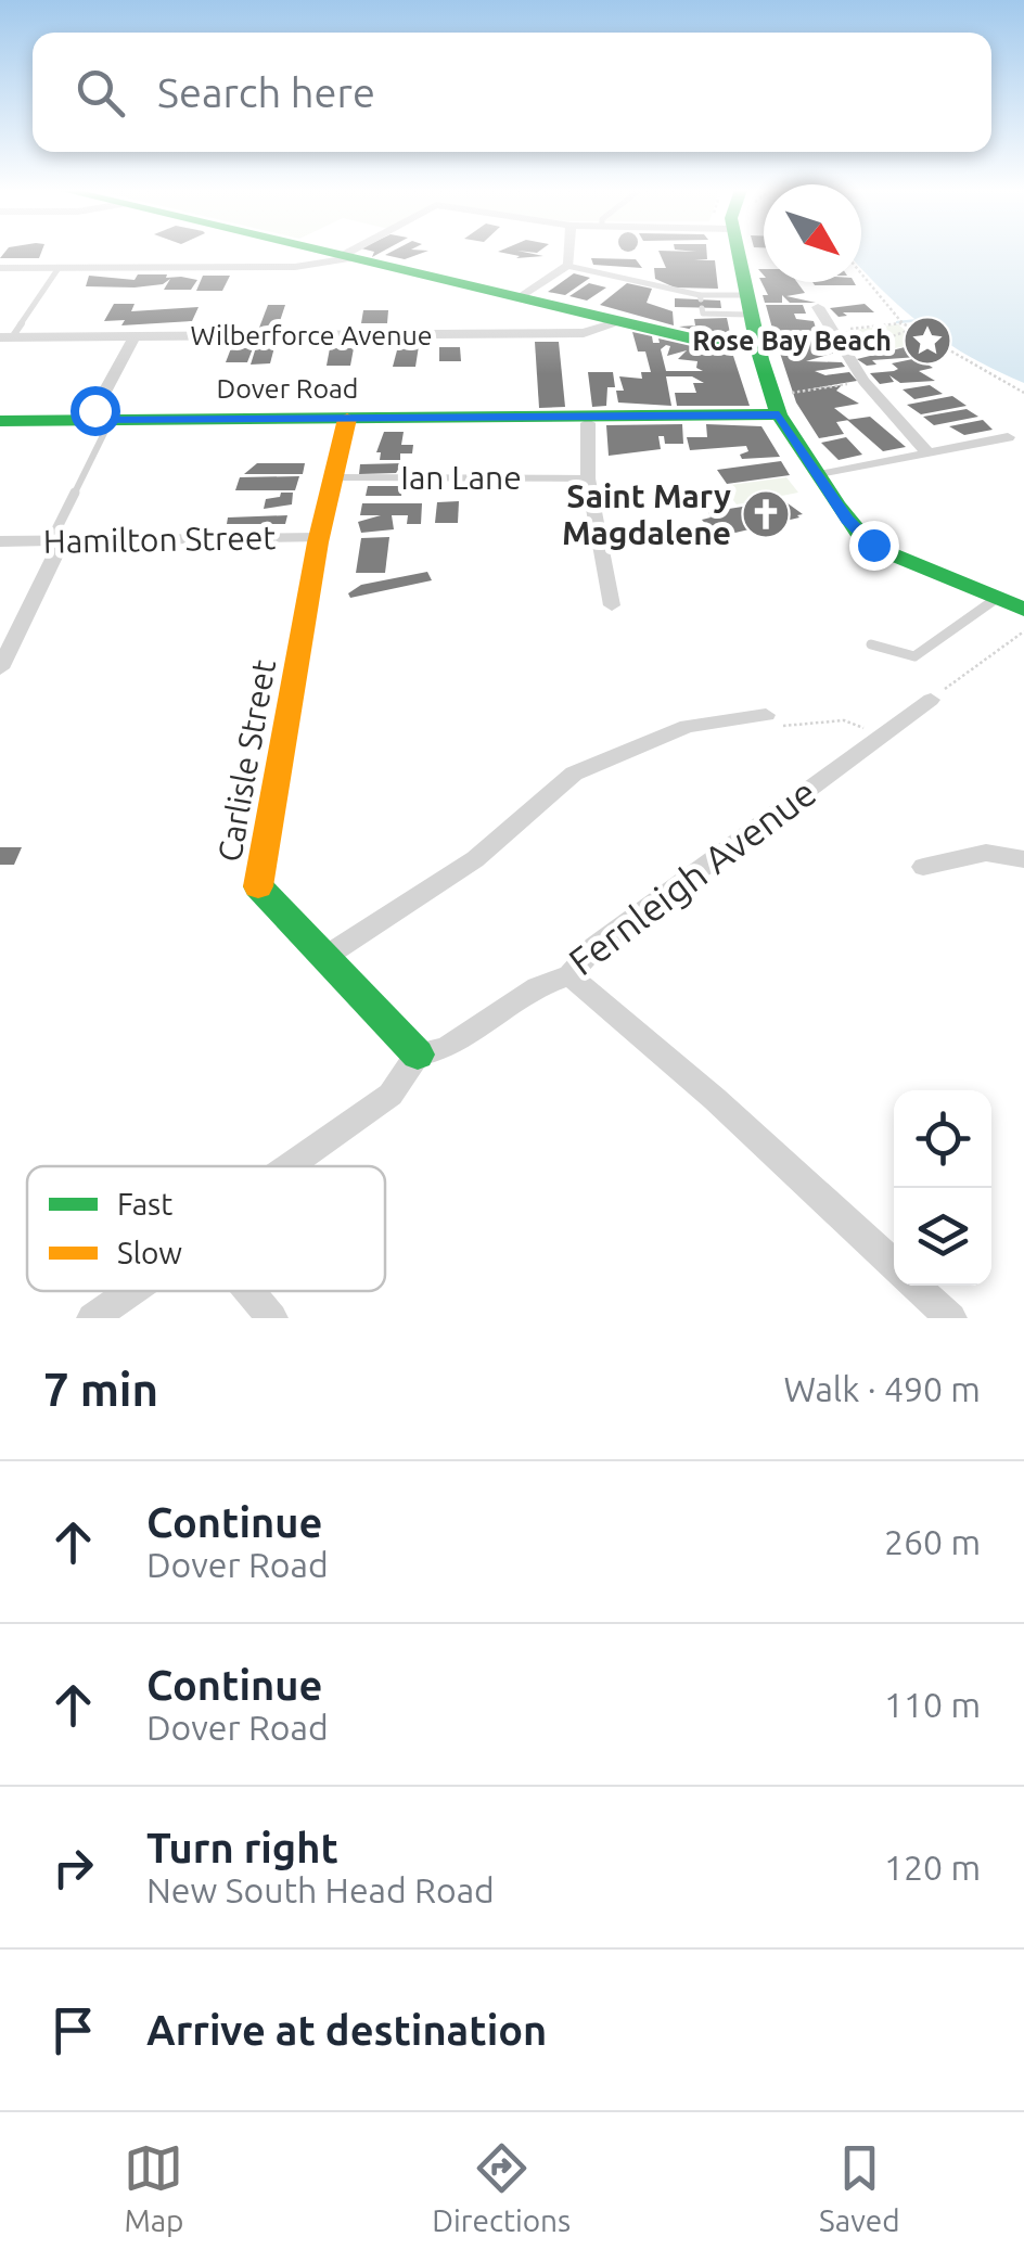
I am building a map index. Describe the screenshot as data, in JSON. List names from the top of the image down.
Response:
{
  "streets": {
    "street": [
      "Wilberforce Avenue",
      "Dover Road",
      "Hamilton Street",
      "Carlisle Street",
      "Fernleigh Avenue"
    ],
    "lane": ["Ian Lane"]
  },
  "crossings": [
    ["Dover Road", "Carlisle Street"],
    ["Ian Lane", "Carlisle Street"],
    ["Hamilton Street", "Carlisle Street"],
    ["Carlisle Street", "Fernleigh Avenue"]
  ],
  "places": {
    "place": ["Rose Bay Beach"],
    "church": ["Saint Mary Magdalene"]
  },
  "legend": ["Fast", "Slow"],
  "north": "bottom right",
  "page": {
    "search": "Search here",
    "heading": ["7 min", "Walk · 490 m"],
    "list": [
      ["Continue", "Dover Road", "260 m"],
      ["Continue", "Dover Road", "110 m"],
      ["Turn right", "New South Head Road", "120 m"],
      "Arrive at destination"
    ],
    "nav": ["Map", "Directions", "Saved"]
  }
}
